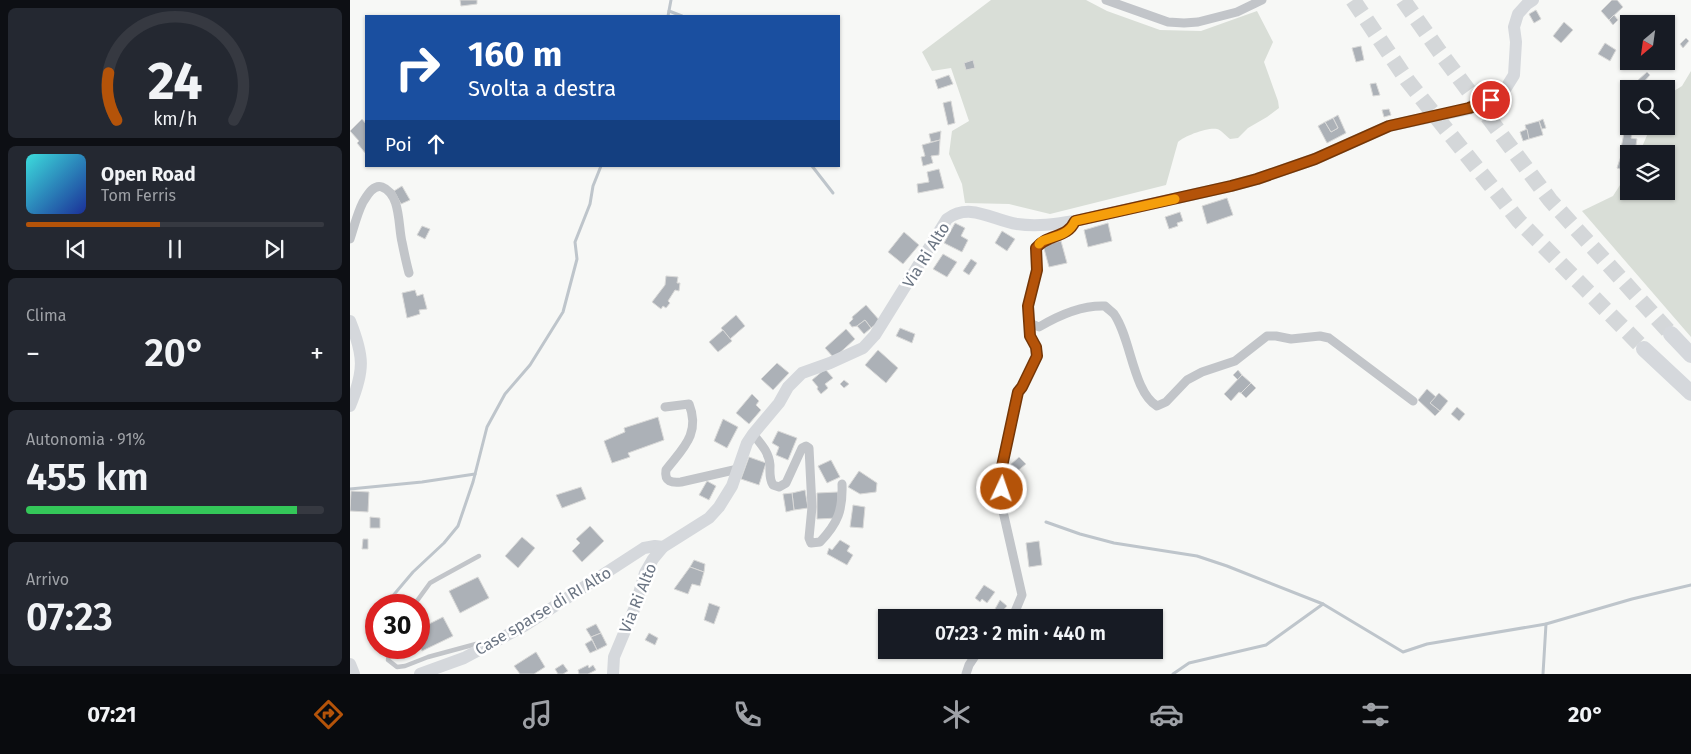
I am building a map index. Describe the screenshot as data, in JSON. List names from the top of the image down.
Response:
{
  "streets": {
    "street": ["Via Ri Alto", "Case sparse di RI Alto"]
  },
  "crossings": [
    ["Via Ri Alto", "Case sparse di RI Alto"]
  ],
  "north": "bottom left",
  "page": {
    "turn": ["160 m", "Svolta a destra"],
    "then": "Poi",
    "song": ["Open Road", "Tom Ferris"],
    "tile": [
      "Clima",
      ["Autonomia · 91%", "455 km"],
      ["Arrivo", "07:23"]
    ],
    "heat": ["−", "20°", "+"],
    "limit": "30",
    "trip": "07:23 · 2 min · 440 m",
    "tabs": ["07:21", "20°"],
    "gauge": ["24", "km/h"]
  }
}
